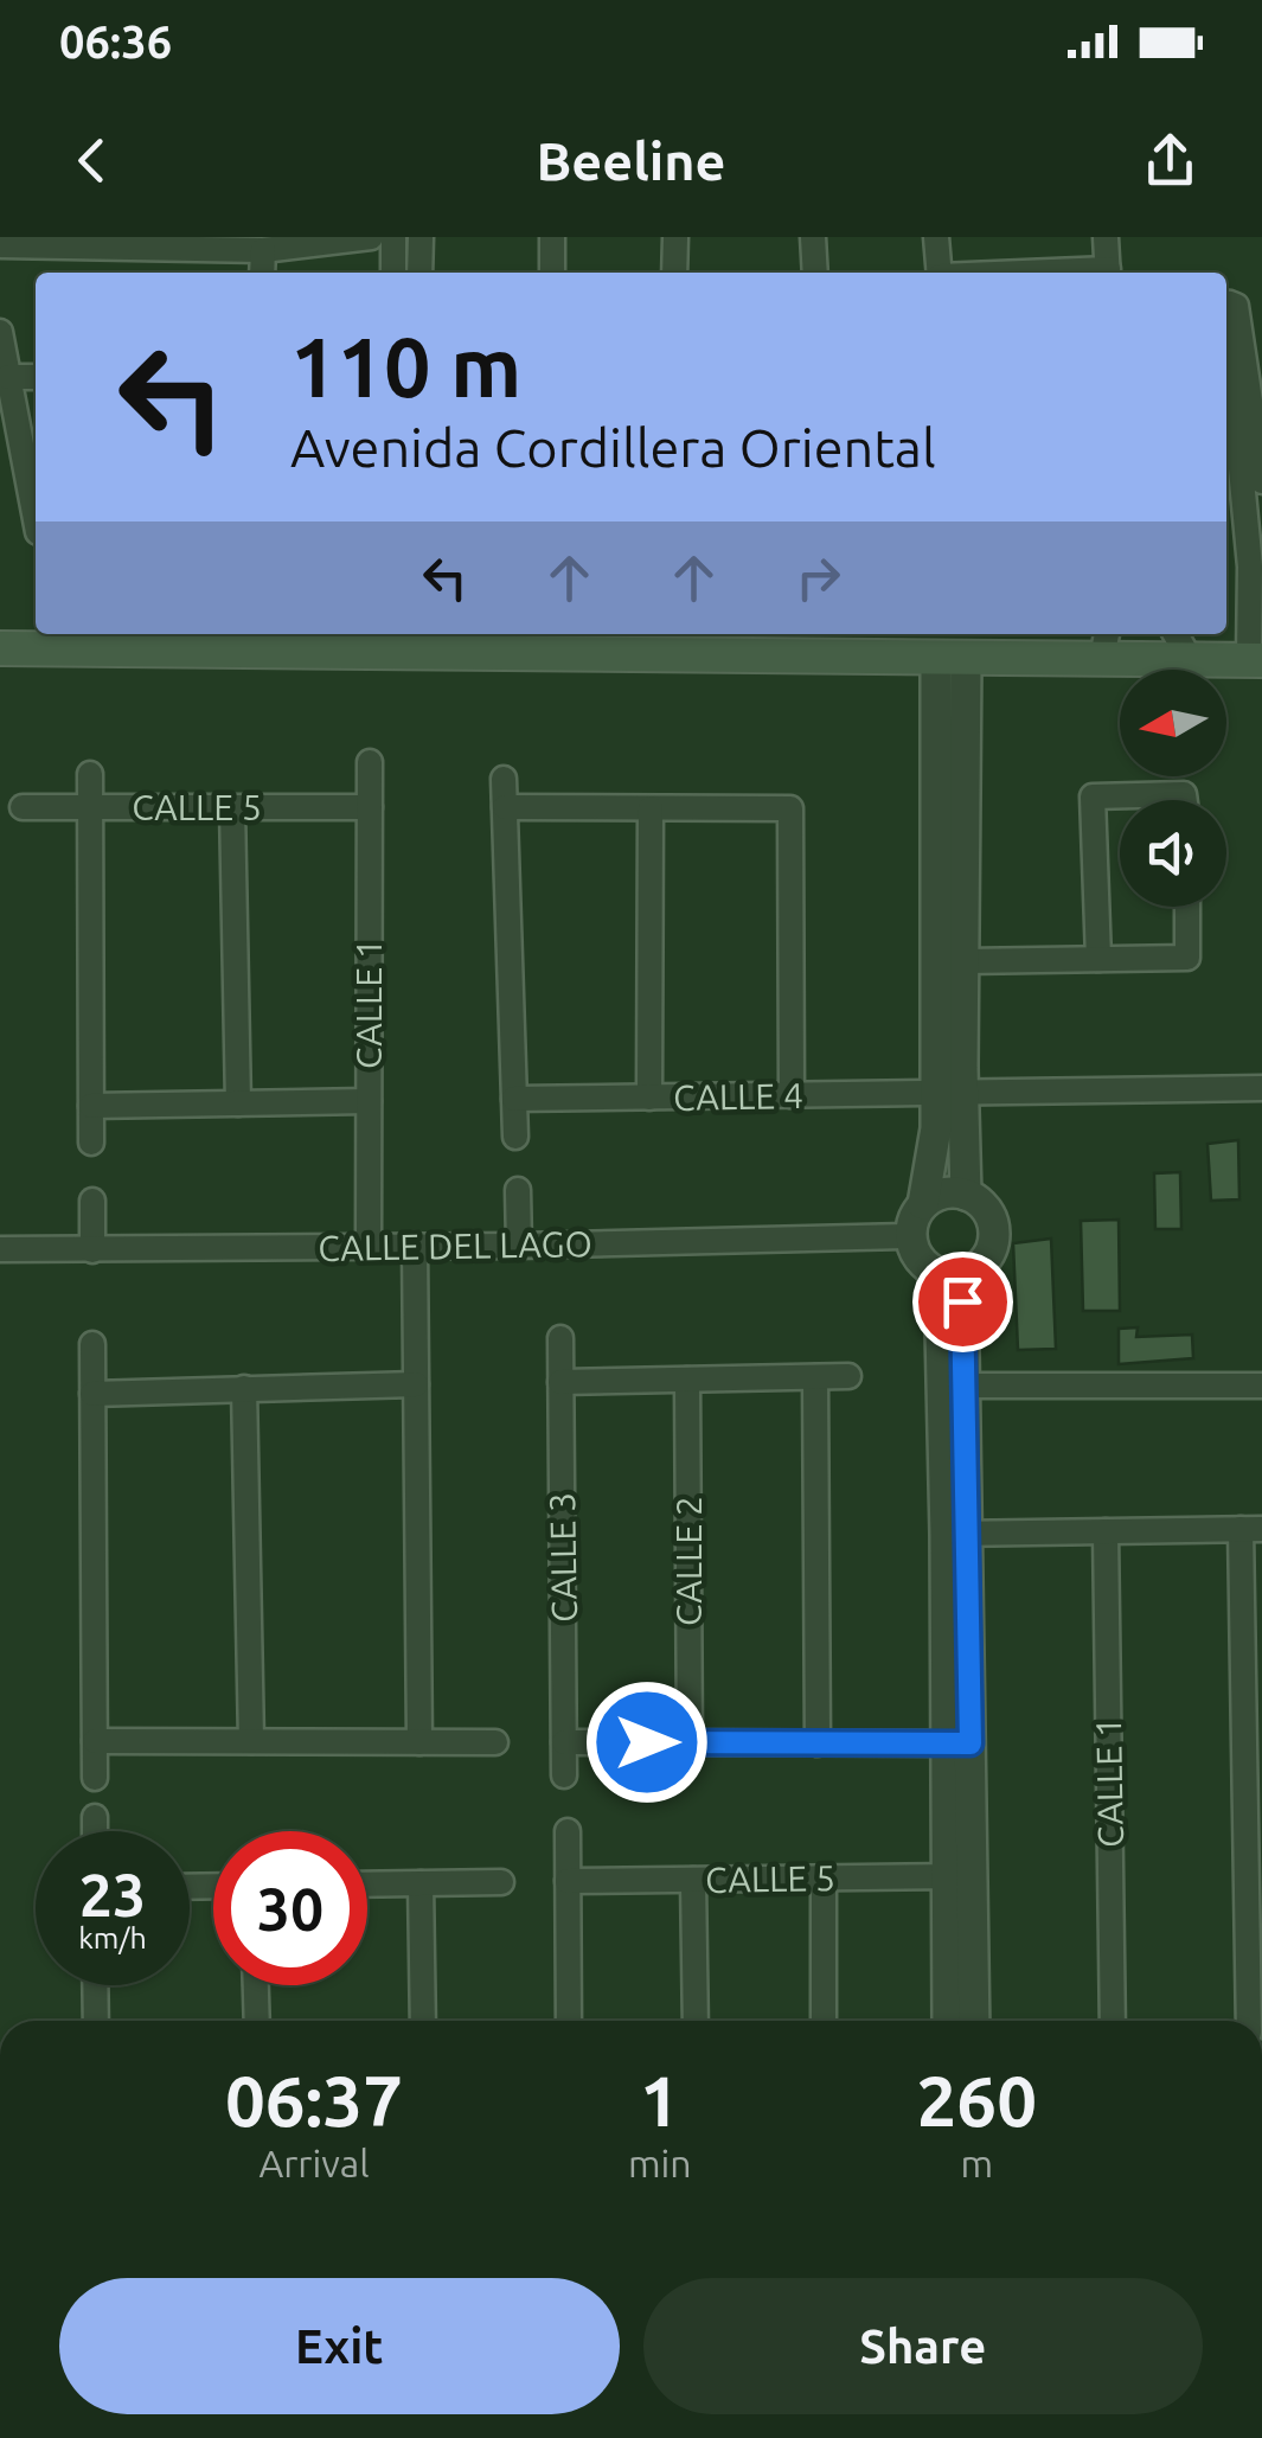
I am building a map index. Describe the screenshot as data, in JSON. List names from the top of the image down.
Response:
{
  "streets": {
    "street": [
      "CALLE 5",
      "CALLE 1",
      "CALLE 4",
      "CALLE DEL LAGO",
      "CALLE 3",
      "CALLE 2"
    ]
  },
  "crossings": [
    ["CALLE 5", "CALLE 1"],
    ["CALLE 1", "CALLE DEL LAGO"]
  ],
  "north": "left",
  "page": {
    "status": "06:36",
    "header": "Beeline",
    "turn": ["110 m", "Avenida Cordillera Oriental"],
    "speed": "23 km/h",
    "limit": "30",
    "eta": [
      "06:37",
      "Arrival",
      "1",
      "min",
      "260",
      "m"
    ],
    "buttons": ["Exit", "Share"]
  }
}
